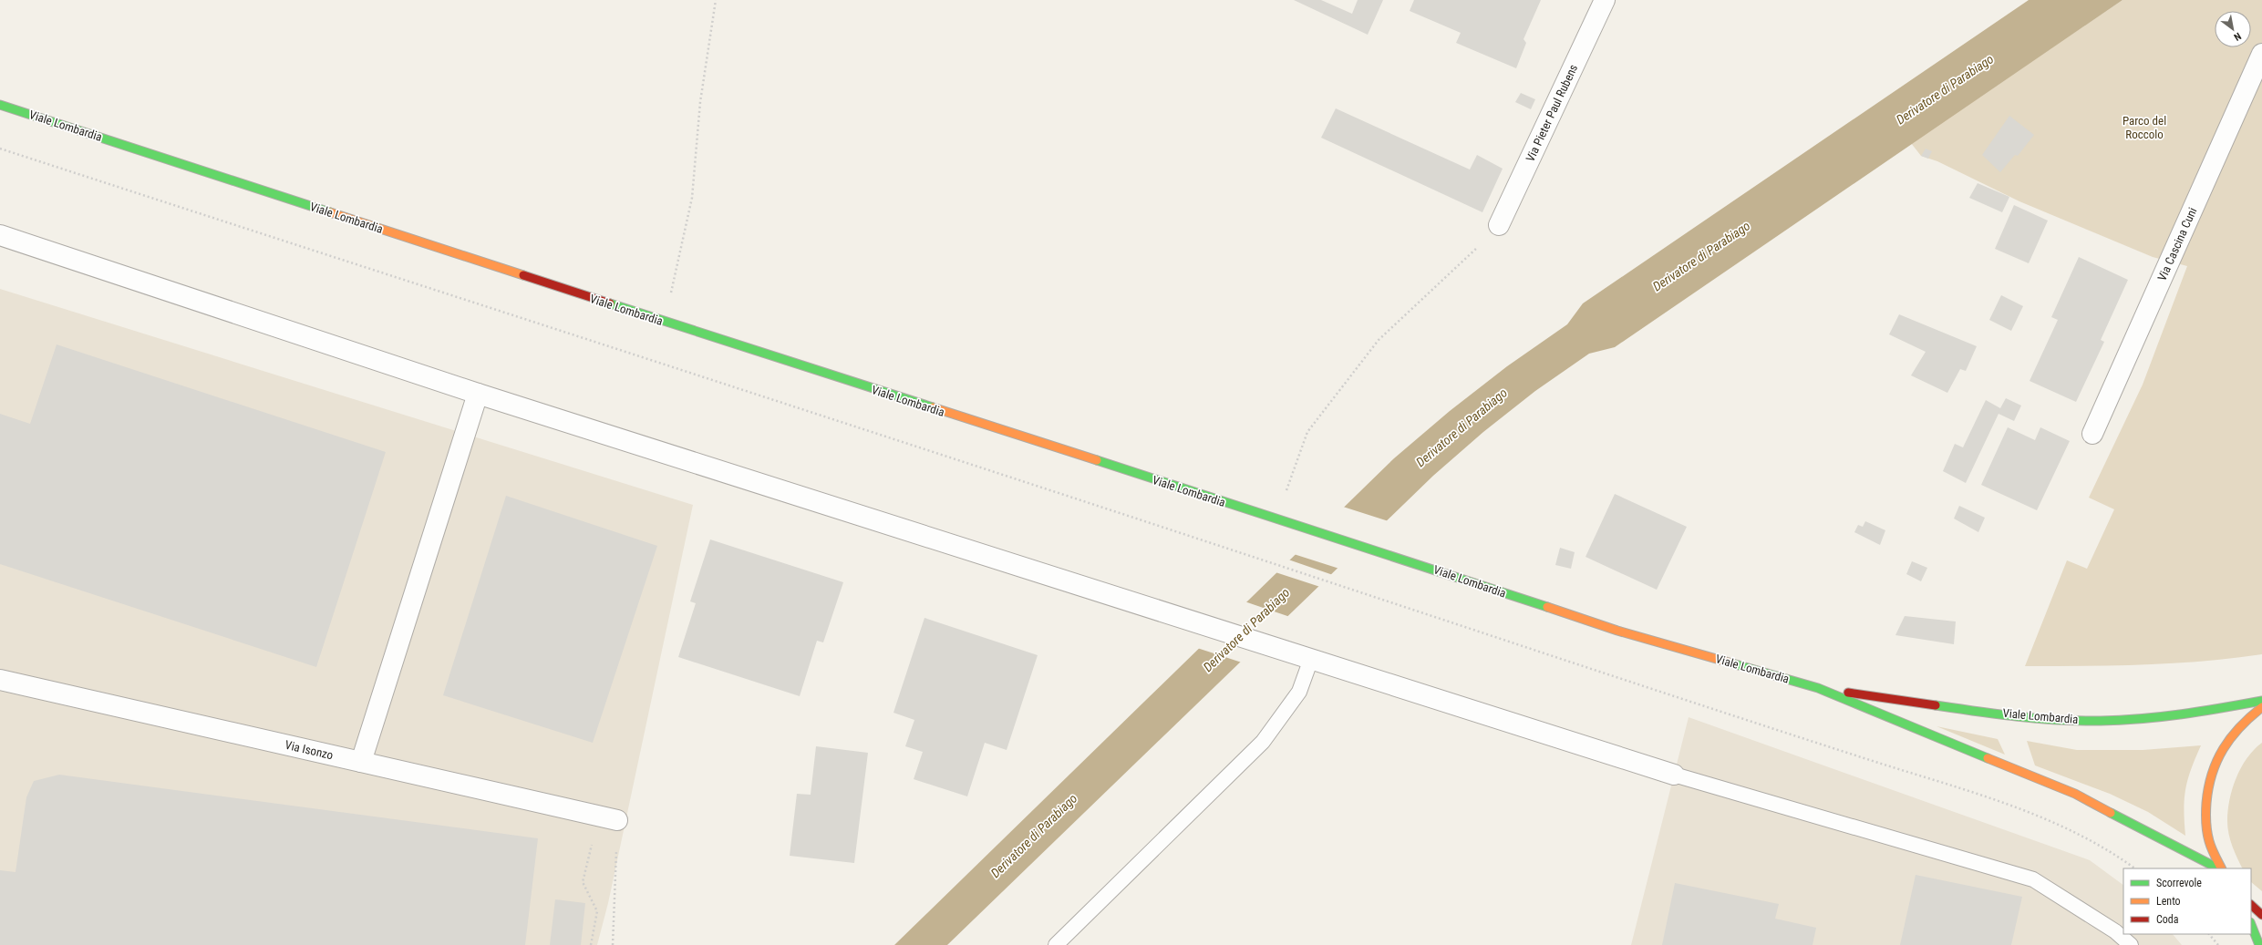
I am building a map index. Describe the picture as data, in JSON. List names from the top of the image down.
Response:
{
  "streets": {
    "main road": ["Viale Lombardia"],
    "street": ["Via Pieter Paul Rubens", "Via Cascina Cuni", "Via Isonzo"]
  },
  "water": ["Derivatore di Parabiago"],
  "parks": ["Parco del Roccolo"],
  "legend": ["Scorrevole", "Lento", "Coda"],
  "north": "bottom right"
}
